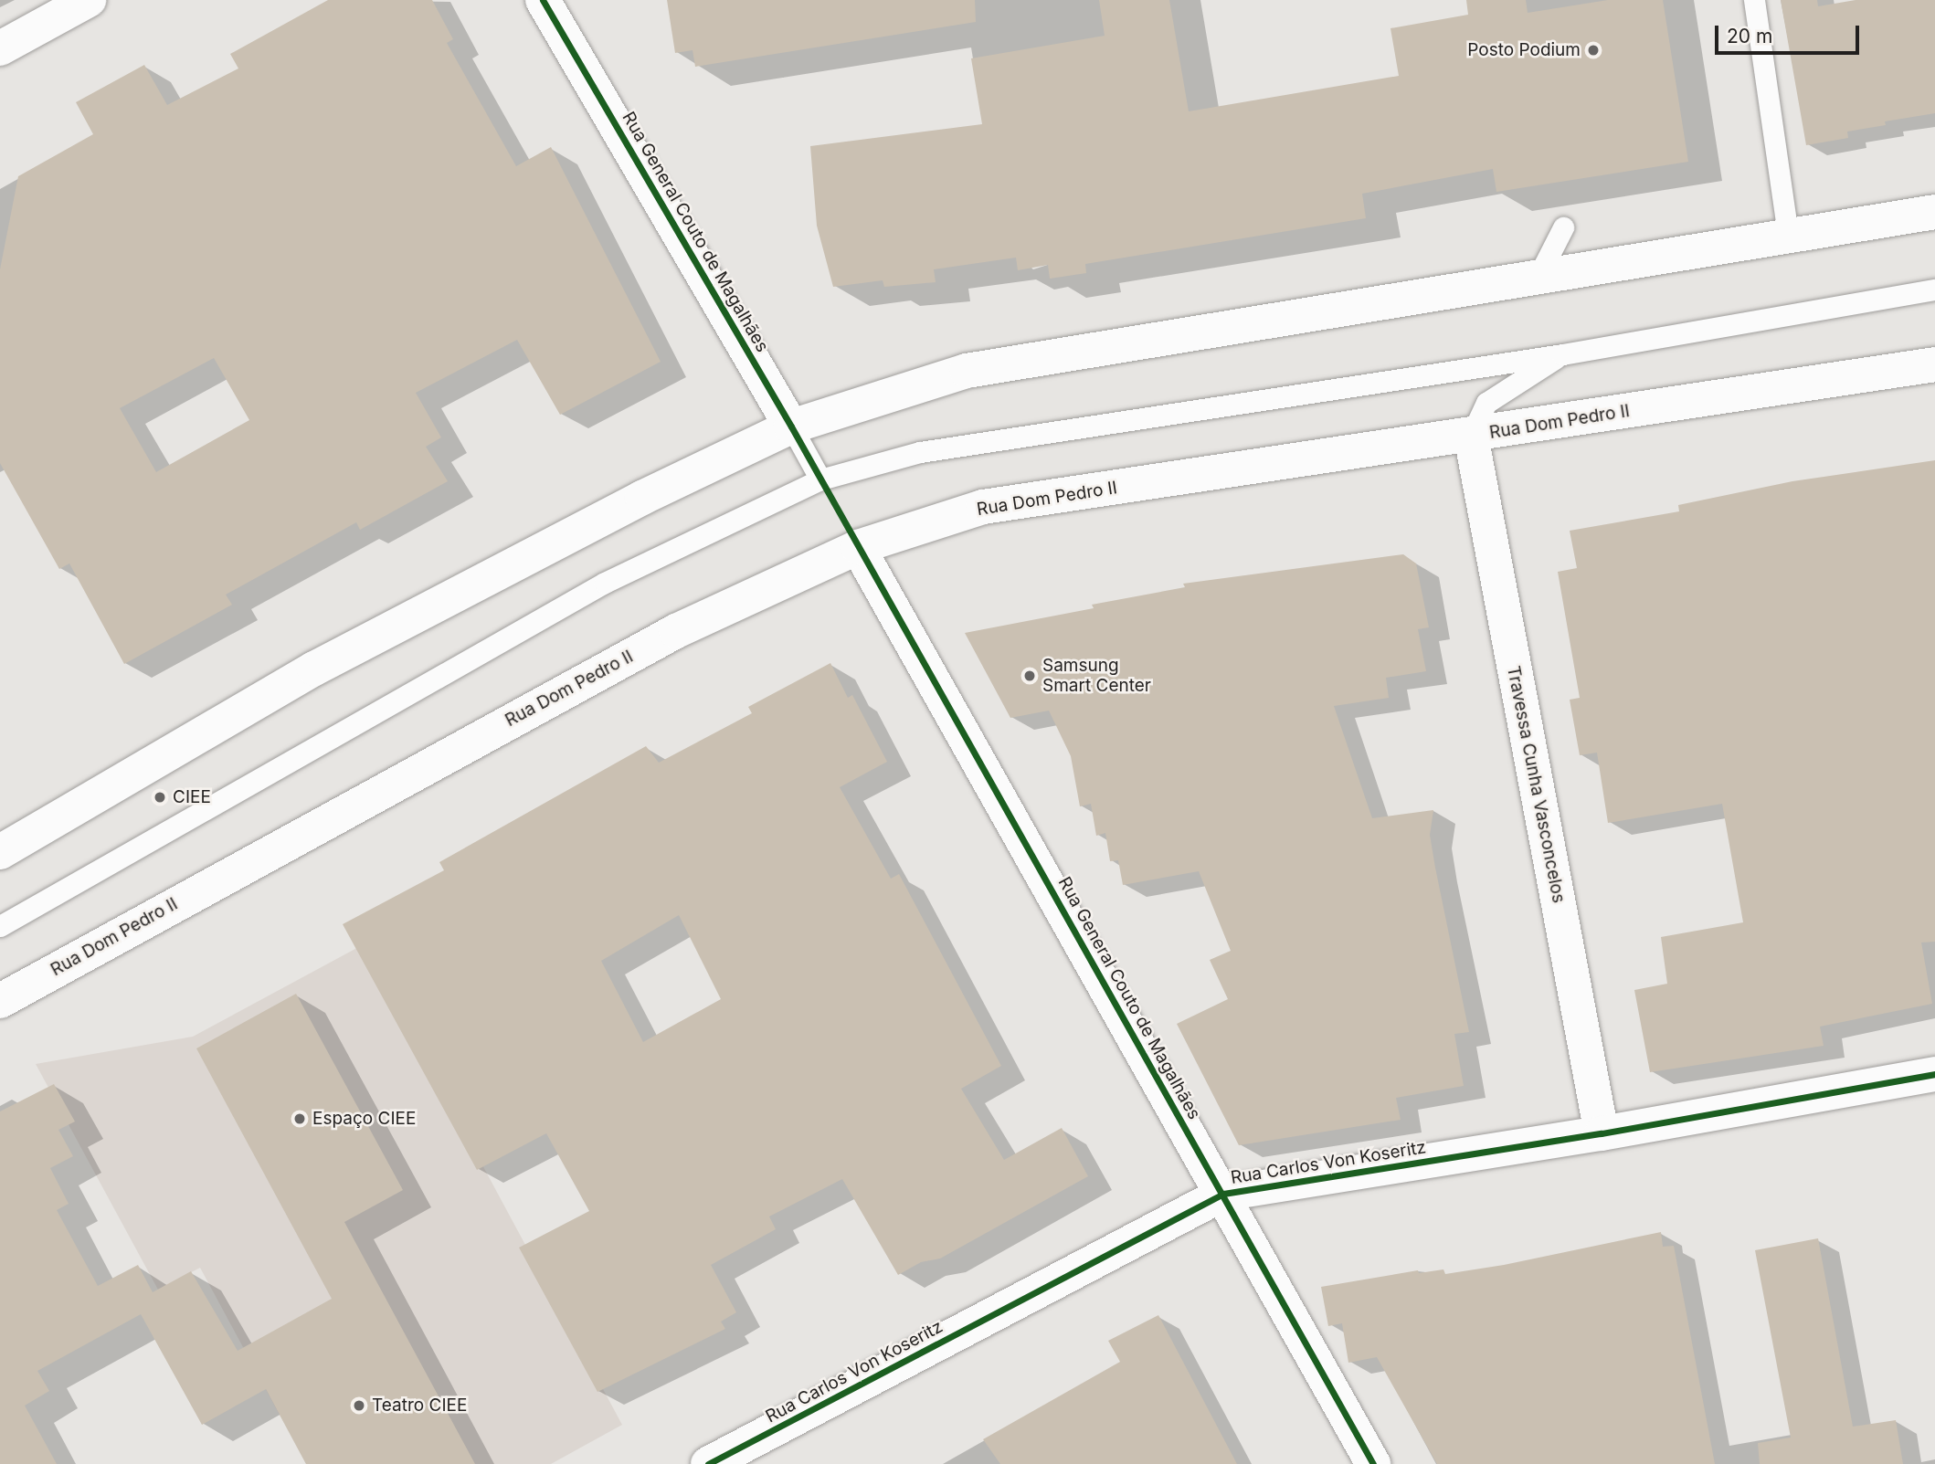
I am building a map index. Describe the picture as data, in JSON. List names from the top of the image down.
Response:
{
  "streets": {
    "main road": [
      "Rua General Couto de Magalhães",
      "Rua Dom Pedro II",
      "Travessa Cunha Vasconcelos",
      "Rua Carlos Von Koseritz"
    ]
  },
  "crossings": [
    ["Rua General Couto de Magalhães", "Rua Dom Pedro II"],
    ["Rua General Couto de Magalhães", "Rua Carlos Von Koseritz"],
    ["Rua Dom Pedro II", "Travessa Cunha Vasconcelos"],
    ["Travessa Cunha Vasconcelos", "Rua Carlos Von Koseritz"]
  ],
  "places": [
    "Posto Podium",
    "Samsung Smart Center",
    "CIEE",
    "Espaço CIEE",
    "Teatro CIEE"
  ],
  "scale_bar": "20 m"
}
